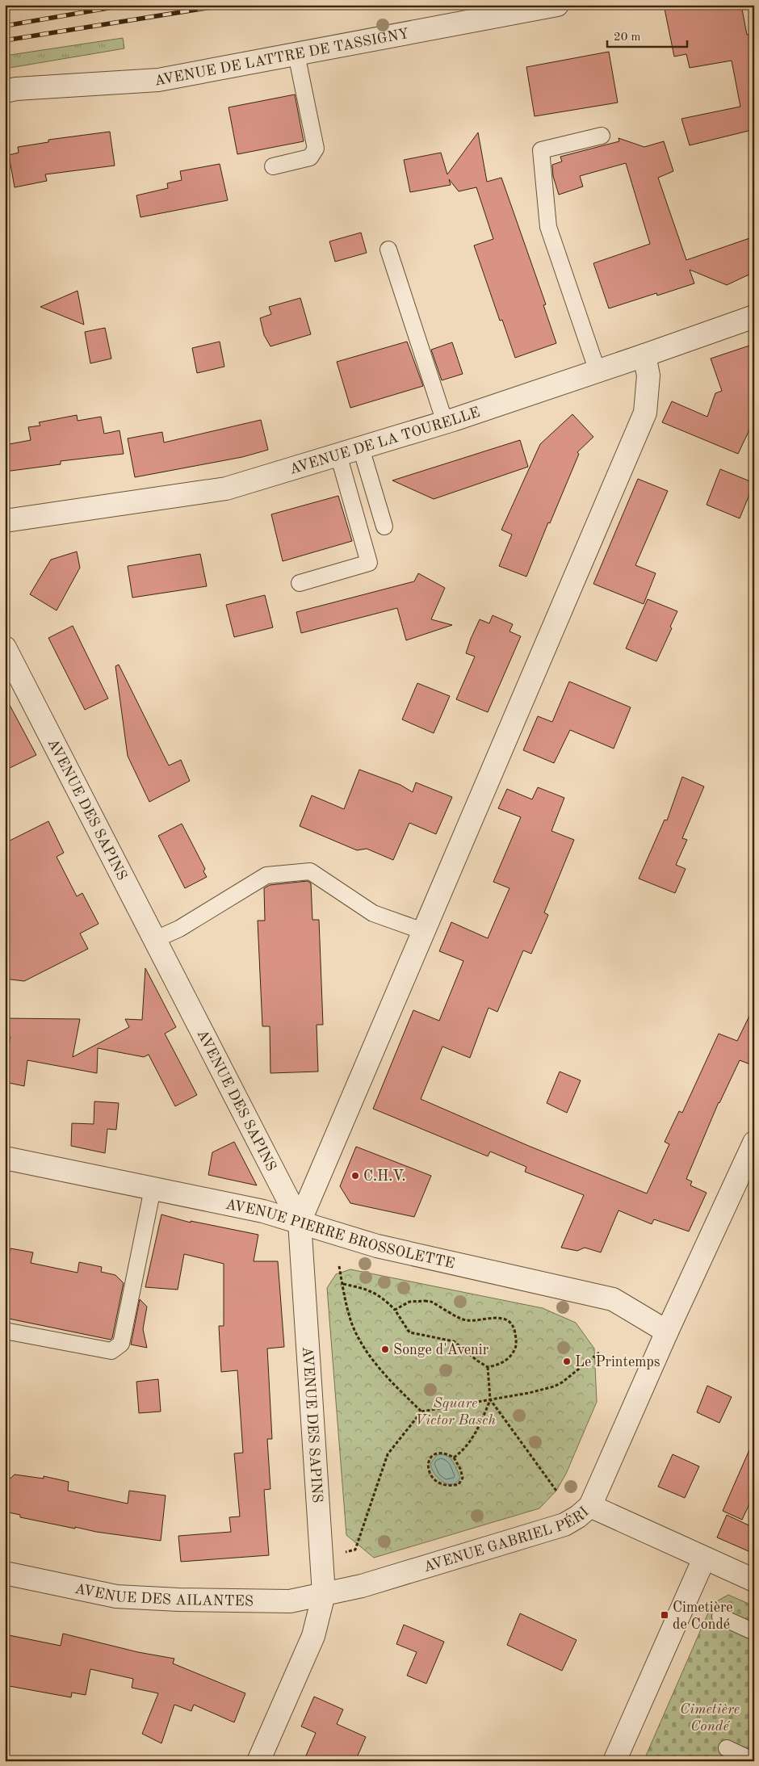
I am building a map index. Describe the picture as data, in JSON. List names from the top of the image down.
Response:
{
  "streets": {
    "street": [
      "AVENUE DE LATTRE DE TASSIGNY",
      "AVENUE DE LA TOURELLE",
      "AVENUE DES SAPINS",
      "AVENUE PIERRE BROSSOLETTE",
      "AVENUE GABRIEL PÉRI",
      "AVENUE DES AILANTES"
    ]
  },
  "crossings": [
    ["AVENUE DES SAPINS", "AVENUE PIERRE BROSSOLETTE"],
    ["AVENUE DES SAPINS", "AVENUE GABRIEL PÉRI"],
    ["AVENUE DES SAPINS", "AVENUE DES AILANTES"],
    ["AVENUE PIERRE BROSSOLETTE", "AVENUE GABRIEL PÉRI"],
    ["AVENUE GABRIEL PÉRI", "AVENUE DES AILANTES"]
  ],
  "parks": ["Square Victor Basch", "Cimetière Condé"],
  "places": {
    "other": ["C.H.V.", "Songe d'Avenir", "Le Printemps"],
    "transit": ["Cimetière de Condé"]
  },
  "scale_bar": "20 m"
}
